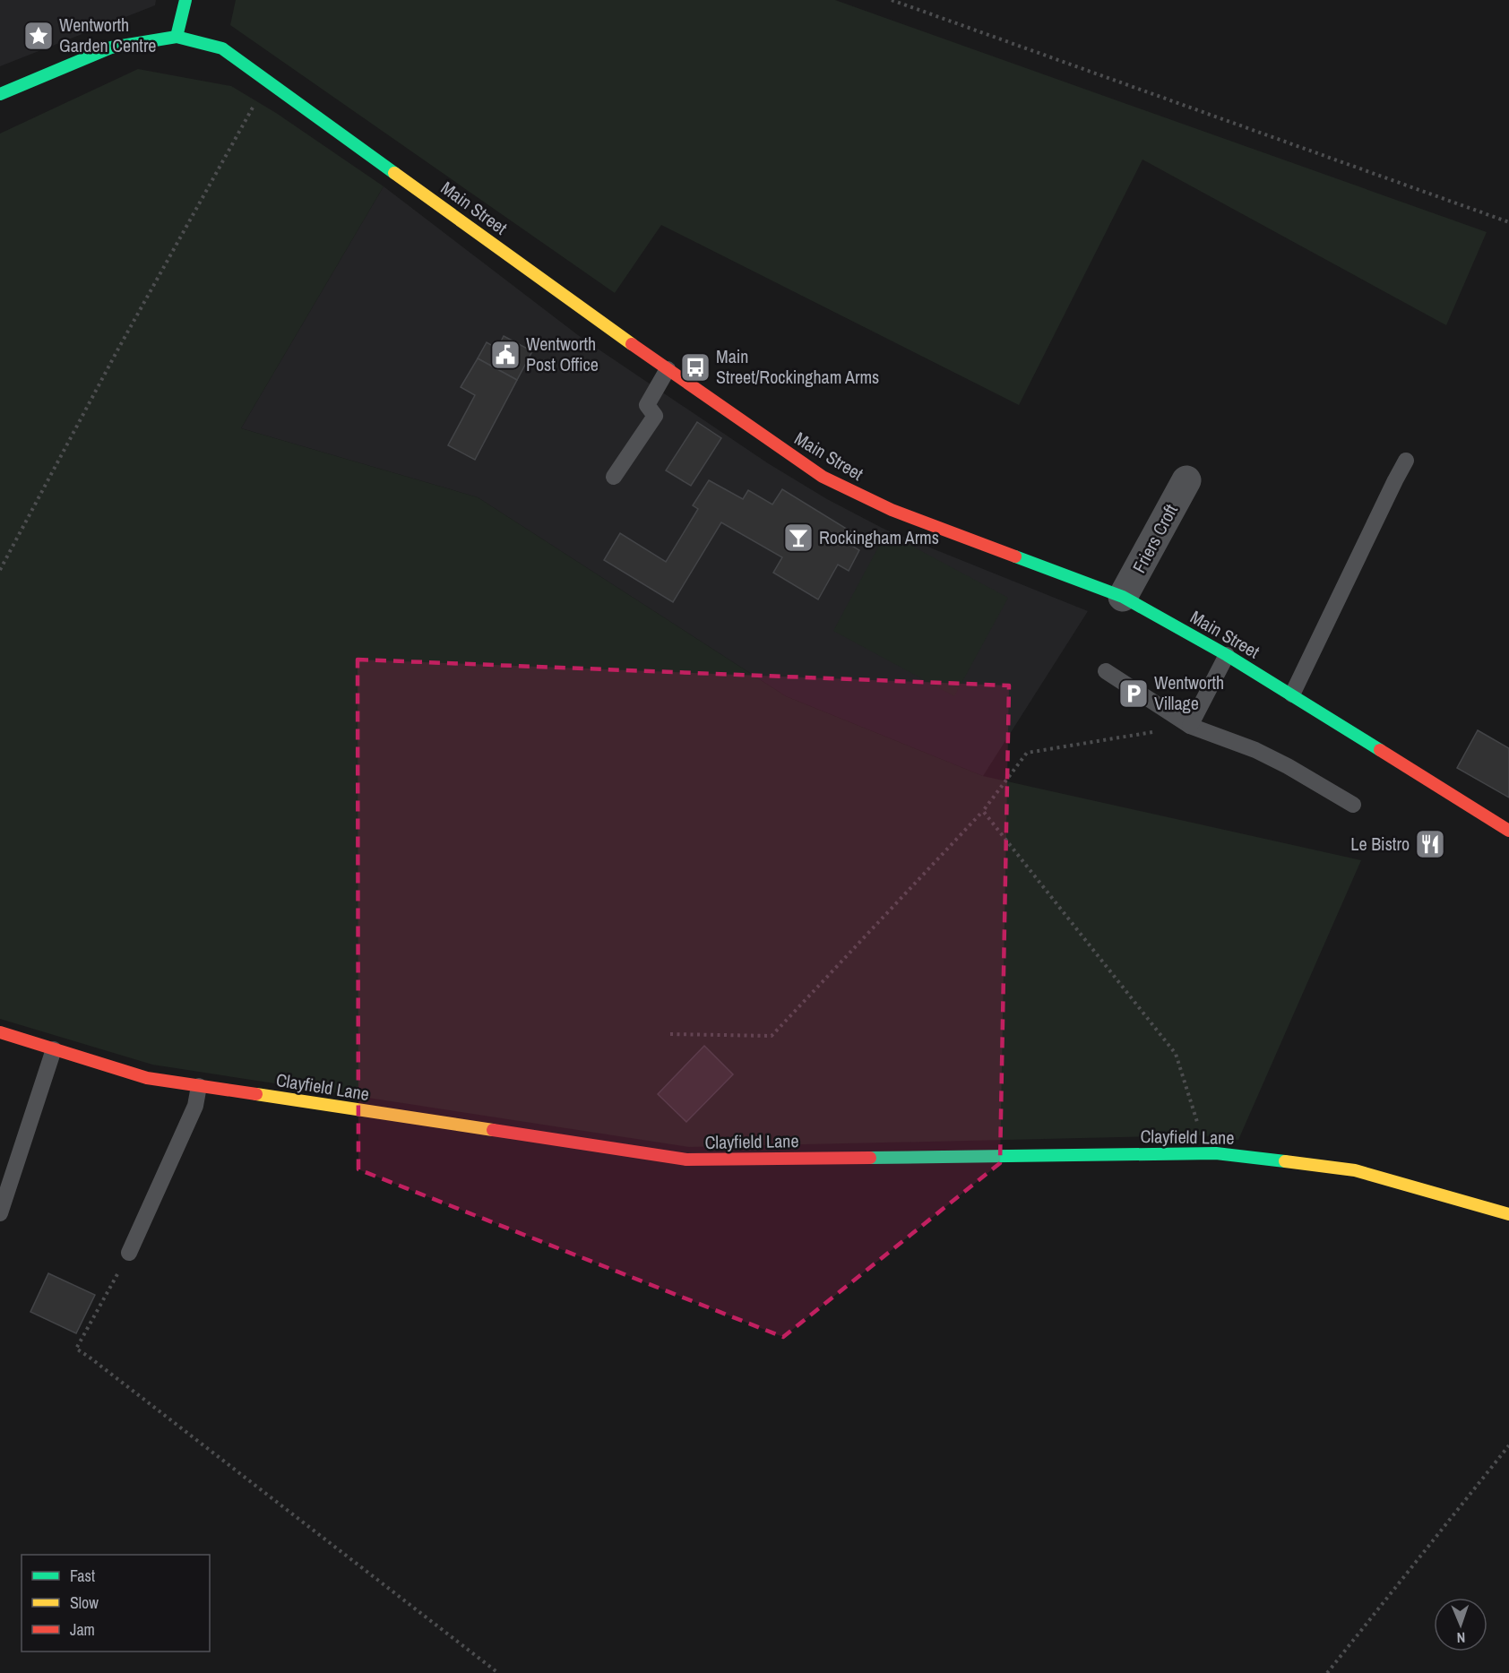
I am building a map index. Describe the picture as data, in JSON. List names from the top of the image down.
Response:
{
  "streets": {
    "main road": ["Main Street", "Clayfield Lane"],
    "street": ["Friers Croft"]
  },
  "crossings": [
    ["Main Street", "Friers Croft"]
  ],
  "places": {
    "place": ["Wentworth Garden Centre"],
    "public building": ["Wentworth Post Office"],
    "bus stop": ["Main Street/Rockingham Arms"],
    "bar": ["Rockingham Arms"],
    "parking": ["Wentworth Village"],
    "restaurant": ["Le Bistro"]
  },
  "legend": ["Fast", "Slow", "Jam"],
  "north": "bottom"
}
